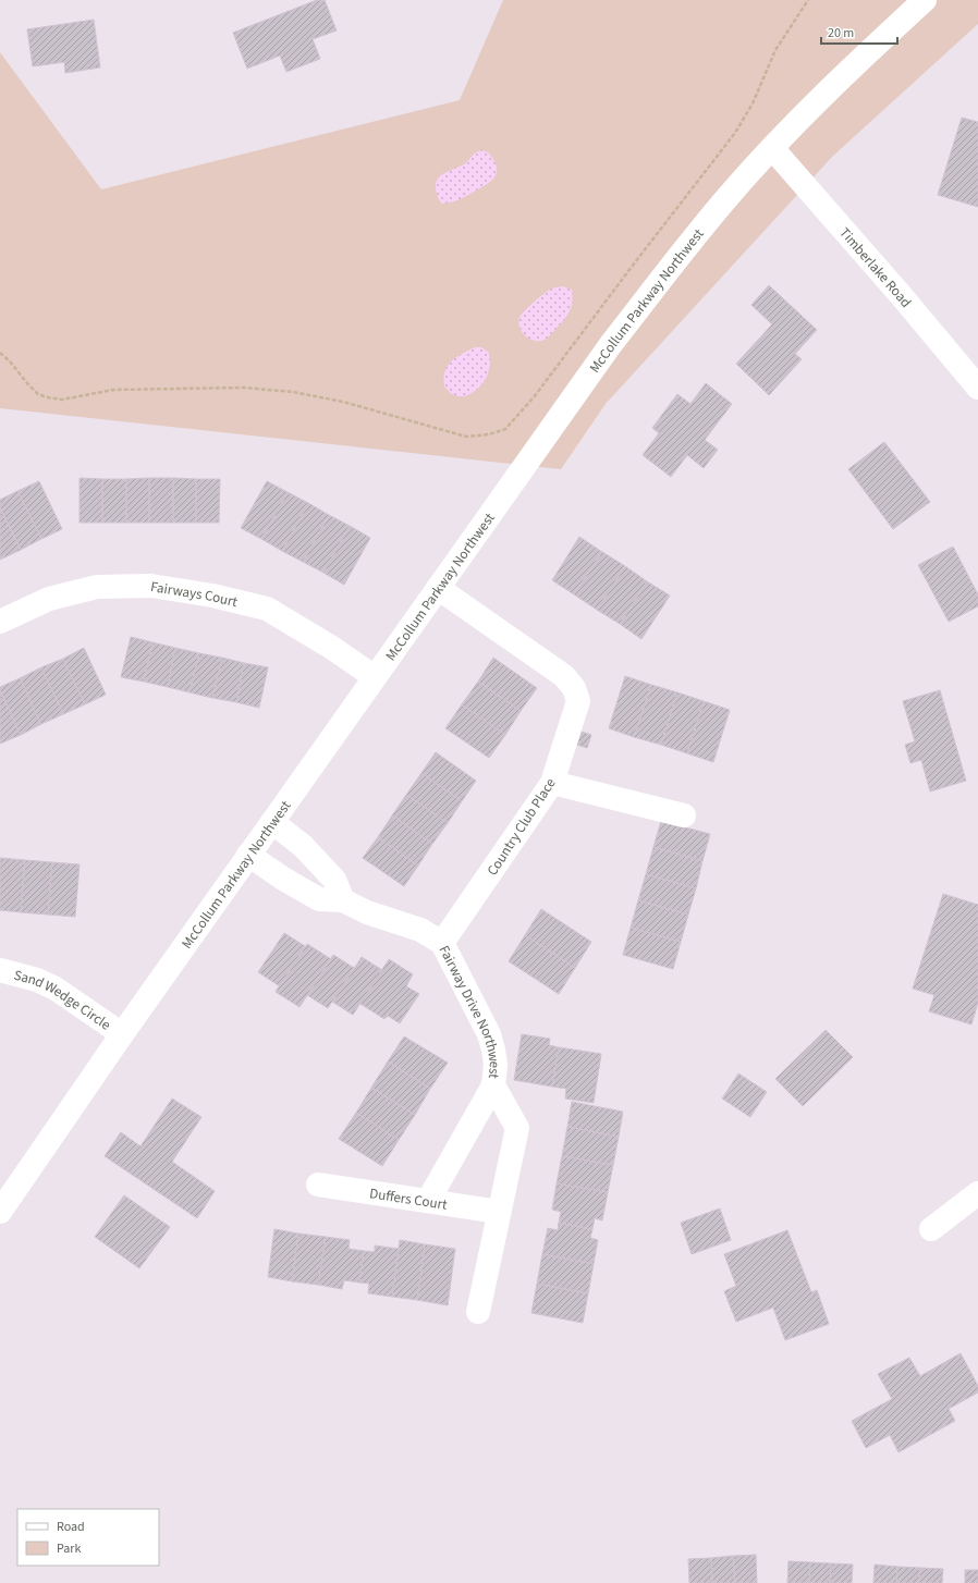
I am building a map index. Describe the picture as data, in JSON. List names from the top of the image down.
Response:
{
  "streets": {
    "street": [
      "Timberlake Road",
      "McCollum Parkway Northwest",
      "Fairways Court",
      "Country Club Place",
      "Sand Wedge Circle",
      "Fairway Drive Northwest",
      "Duffers Court"
    ]
  },
  "crossings": [
    ["Timberlake Road", "McCollum Parkway Northwest"],
    ["McCollum Parkway Northwest", "Fairways Court"],
    ["McCollum Parkway Northwest", "Country Club Place"],
    ["McCollum Parkway Northwest", "Sand Wedge Circle"],
    ["McCollum Parkway Northwest", "Fairway Drive Northwest"],
    ["Country Club Place", "Fairway Drive Northwest"],
    ["Fairway Drive Northwest", "Duffers Court"]
  ],
  "legend": ["Road", "Park"],
  "scale_bar": "20 m"
}
